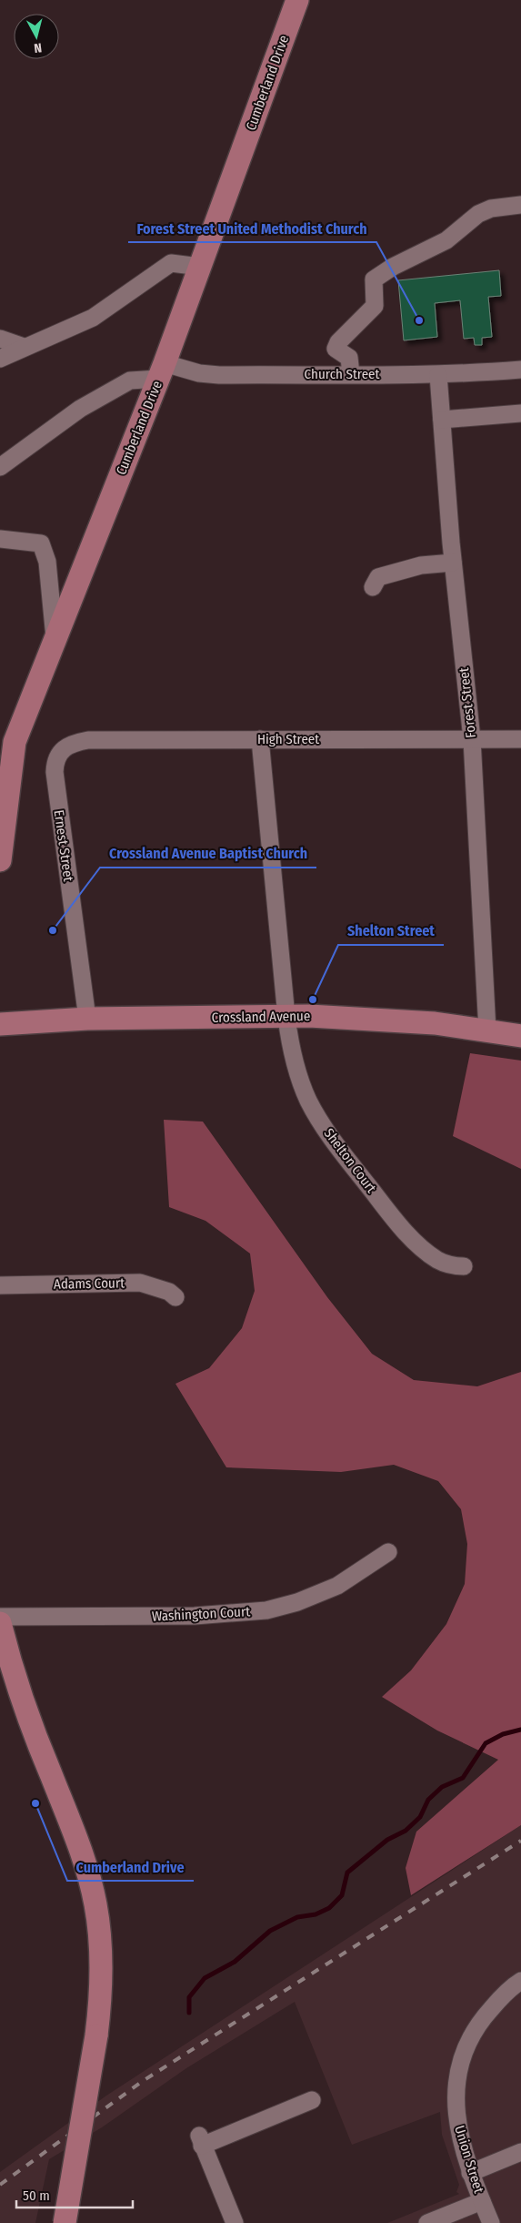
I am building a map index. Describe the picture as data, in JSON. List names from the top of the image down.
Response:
{
  "streets": {
    "main road": ["Cumberland Drive", "Crossland Avenue"],
    "street": [
      "Church Street",
      "Forest Street",
      "High Street",
      "Ernest Street",
      "Shelton Court",
      "Adams Court",
      "Washington Court",
      "Union Street"
    ]
  },
  "crossings": [
    ["Cumberland Drive", "Church Street"],
    ["Church Street", "Forest Street"],
    ["Forest Street", "High Street"],
    ["Forest Street", "Crossland Avenue"],
    ["High Street", "Ernest Street"],
    ["High Street", "Shelton Court"],
    ["Ernest Street", "Crossland Avenue"],
    ["Crossland Avenue", "Shelton Court"]
  ],
  "places": [
    "Forest Street United Methodist Church",
    "Crossland Avenue Baptist Church",
    "Shelton Street",
    "Cumberland Drive"
  ],
  "scale_bar": "50 m",
  "north": "bottom"
}
